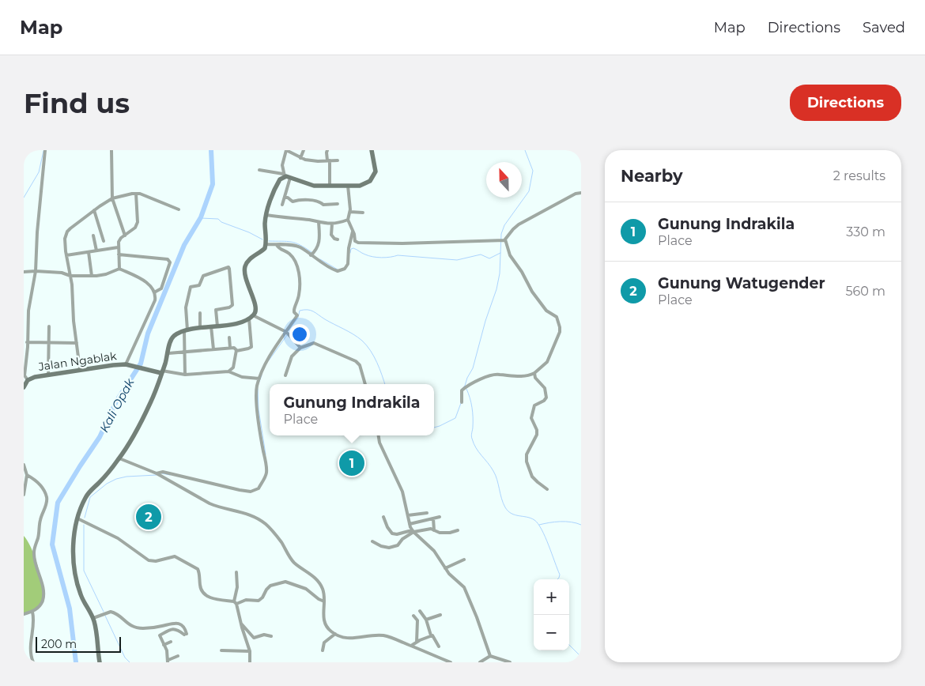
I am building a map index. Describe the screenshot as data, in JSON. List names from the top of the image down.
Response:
{
  "streets": {
    "main road": ["Jalan Ngablak"]
  },
  "water": ["Kali Opak"],
  "scale_bar": "200 m",
  "north": "top",
  "page": {
    "header": "Map",
    "nav": ["Map", "Directions", "Saved"],
    "buttons": "Directions",
    "title": "Find us",
    "heading": ["Nearby", "2 results"],
    "list": [
      {
        "mark": "1",
        "name": "Gunung Indrakila",
        "note": "Place",
        "value": "330 m"
      },
      {
        "mark": "2",
        "name": "Gunung Watugender",
        "note": "Place",
        "value": "560 m"
      }
    ],
    "popup": ["Gunung Indrakila", "Place"],
    "pins": ["1", "2"],
    "map_buttons": ["+", "−"],
    "scale": "200 m"
  }
}
